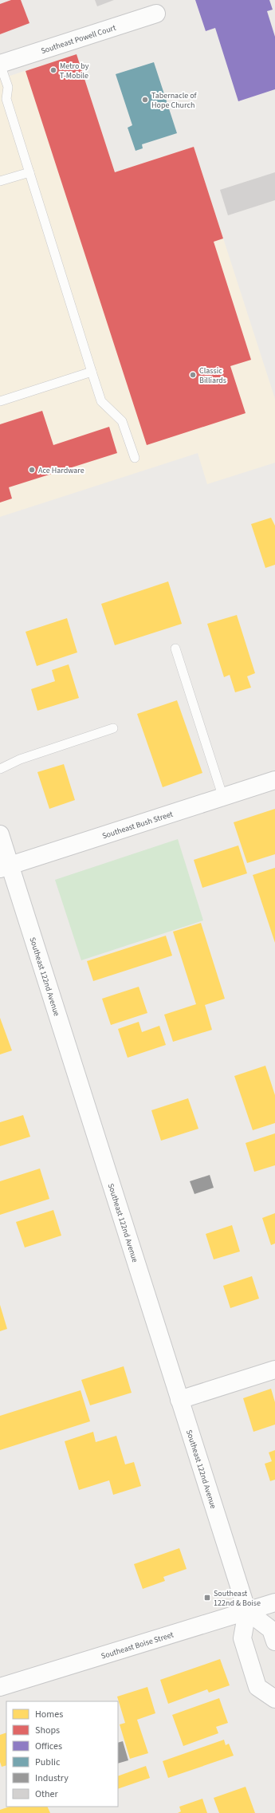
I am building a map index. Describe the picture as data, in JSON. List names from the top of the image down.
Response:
{
  "streets": {
    "main road": [
      "Southeast Powell Court",
      "Southeast Bush Street",
      "Southeast 122nd Avenue",
      "Southeast Boise Street"
    ]
  },
  "crossings": [
    ["Southeast Bush Street", "Southeast 122nd Avenue"],
    ["Southeast 122nd Avenue", "Southeast Boise Street"]
  ],
  "places": {
    "other": [
      "Metro by T-Mobile",
      "Tabernacle of Hope Church",
      "Classic Billiards",
      "Ace Hardware"
    ],
    "transit": ["Southeast 122nd & Boise"]
  },
  "legend": [
    "Homes",
    "Shops",
    "Offices",
    "Public",
    "Industry",
    "Other"
  ]
}
